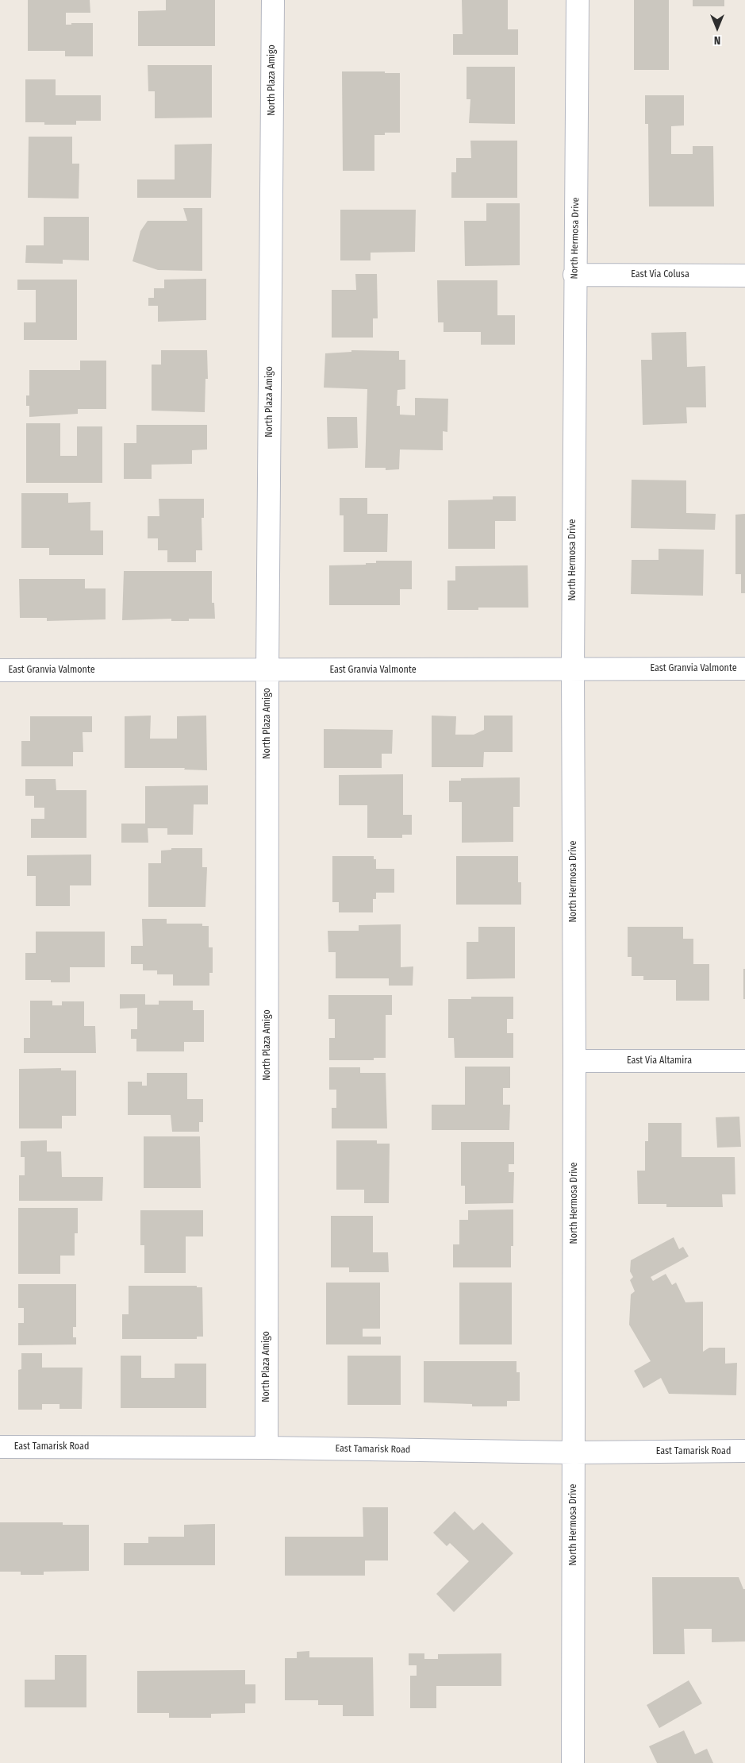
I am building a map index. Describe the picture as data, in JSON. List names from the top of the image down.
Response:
{
  "streets": {
    "street": [
      "North Plaza Amigo",
      "North Hermosa Drive",
      "East Via Colusa",
      "East Granvia Valmonte",
      "East Via Altamira",
      "East Tamarisk Road"
    ]
  },
  "crossings": [
    ["North Plaza Amigo", "East Granvia Valmonte"],
    ["North Plaza Amigo", "East Tamarisk Road"],
    ["North Hermosa Drive", "East Via Colusa"],
    ["North Hermosa Drive", "East Granvia Valmonte"],
    ["North Hermosa Drive", "East Via Altamira"],
    ["North Hermosa Drive", "East Tamarisk Road"]
  ],
  "north": "bottom"
}
